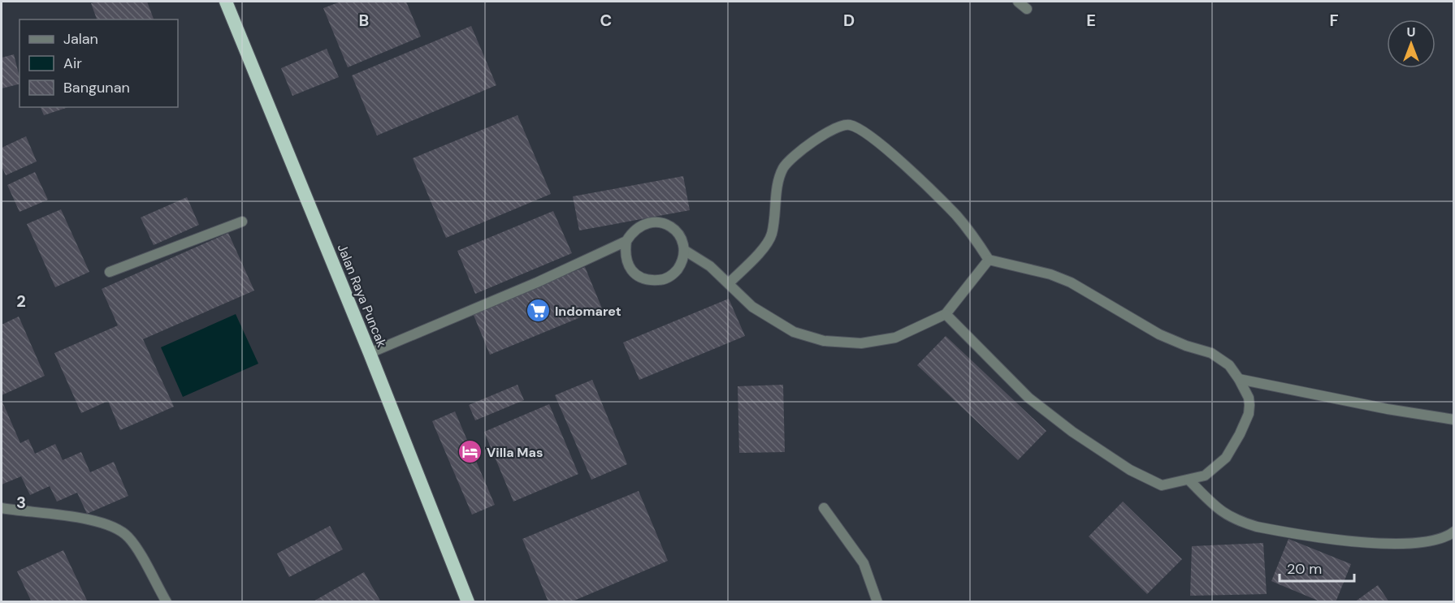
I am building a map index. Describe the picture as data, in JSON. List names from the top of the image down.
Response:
{
  "streets": {
    "highway": ["Jalan Raya Puncak"]
  },
  "places": {
    "supermarket": ["Indomaret"],
    "hotel": ["Villa Mas"]
  },
  "legend": ["Jalan", "Air", "Bangunan"],
  "scale_bar": "20 m",
  "north": "top",
  "grid": {
    "columns": [
      "B",
      "C",
      "D",
      "E",
      "F"
    ],
    "rows": ["2", "3"]
  }
}
